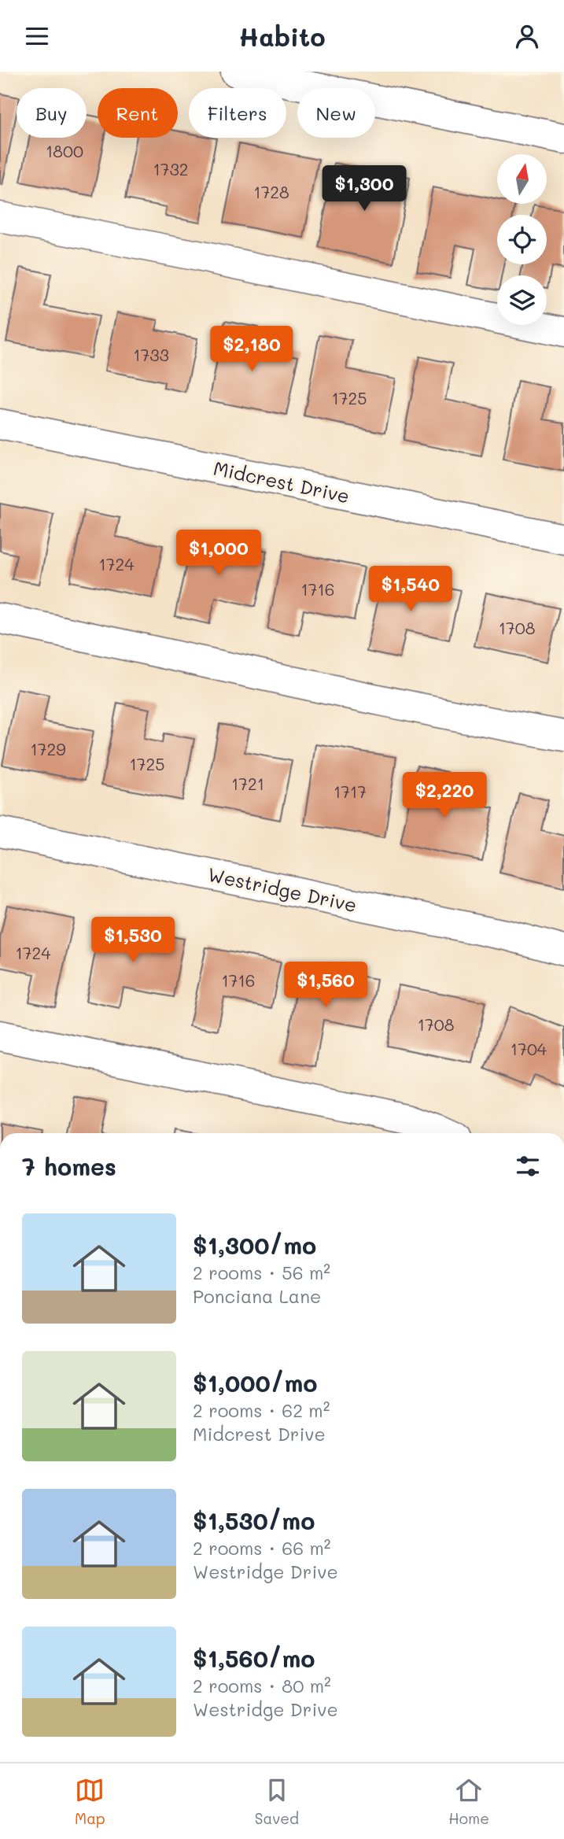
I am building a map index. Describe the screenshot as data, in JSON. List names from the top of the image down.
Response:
{
  "streets": {
    "street": ["Midcrest Drive", "Westridge Drive"]
  },
  "house_numbers": [
    "1800",
    "1732",
    "1728",
    "1733",
    "1725",
    "1724",
    "1716",
    "1708",
    "1729",
    "1725",
    "1721",
    "1717",
    "1724",
    "1716",
    "1708",
    "1704"
  ],
  "north": "top",
  "page": {
    "header": "Habito",
    "chip": [
      "Buy",
      "Rent",
      "Filters",
      "New"
    ],
    "price": [
      "$1,300",
      "$2,180",
      "$1,000",
      "$1,540",
      "$2,220",
      "$1,530",
      "$1,560"
    ],
    "heading": "7 homes",
    "list": [
      {
        "name": "$1,300/mo",
        "note": "2 rooms · 56 m² · Ponciana Lane"
      },
      {
        "name": "$1,000/mo",
        "note": "2 rooms · 62 m² · Midcrest Drive"
      },
      {
        "name": "$1,530/mo",
        "note": "2 rooms · 66 m² · Westridge Drive"
      },
      {
        "name": "$1,560/mo",
        "note": "2 rooms · 80 m² · Westridge Drive"
      }
    ],
    "tabs": ["Map", "Saved", "Home"]
  }
}
